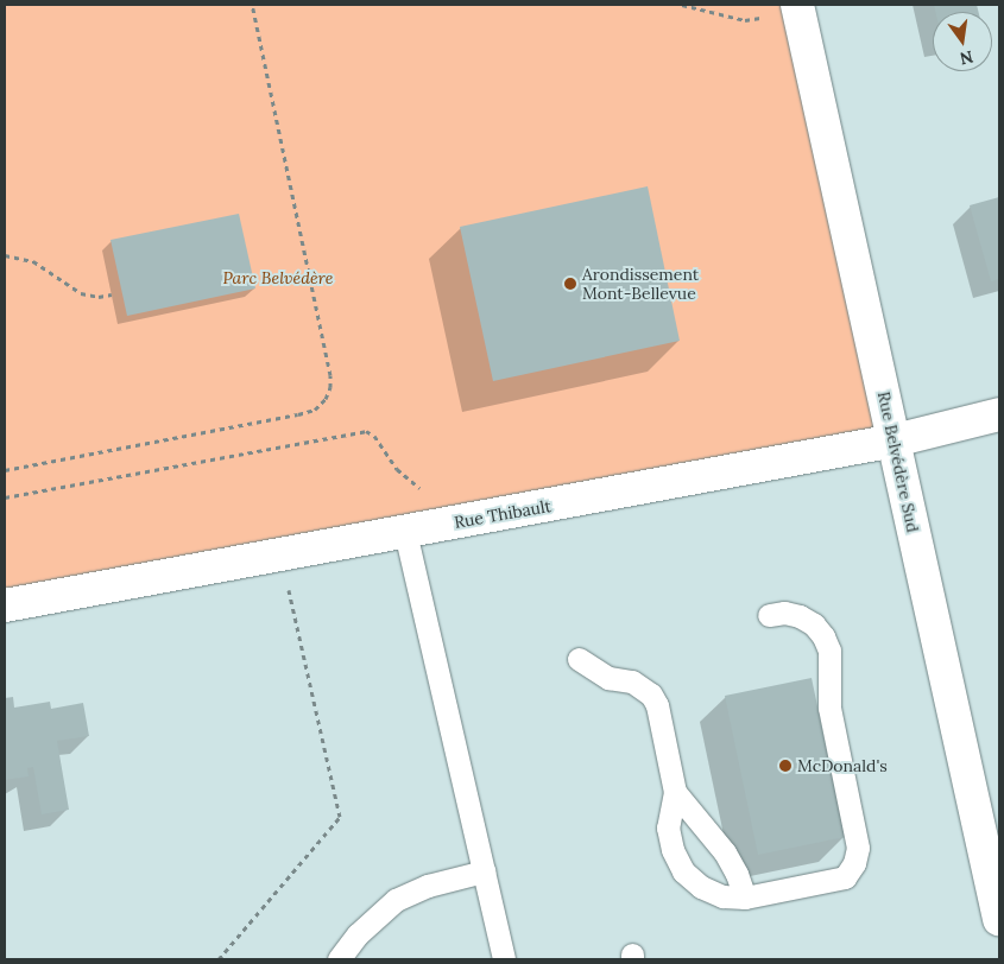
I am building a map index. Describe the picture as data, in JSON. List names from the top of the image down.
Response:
{
  "streets": {
    "street": ["Rue Belvédère Sud", "Rue Thibault"]
  },
  "crossings": [
    ["Rue Belvédère Sud", "Rue Thibault"]
  ],
  "parks": ["Parc Belvédère"],
  "places": ["Arondissement Mont-Bellevue", "McDonald's"],
  "north": "bottom"
}
